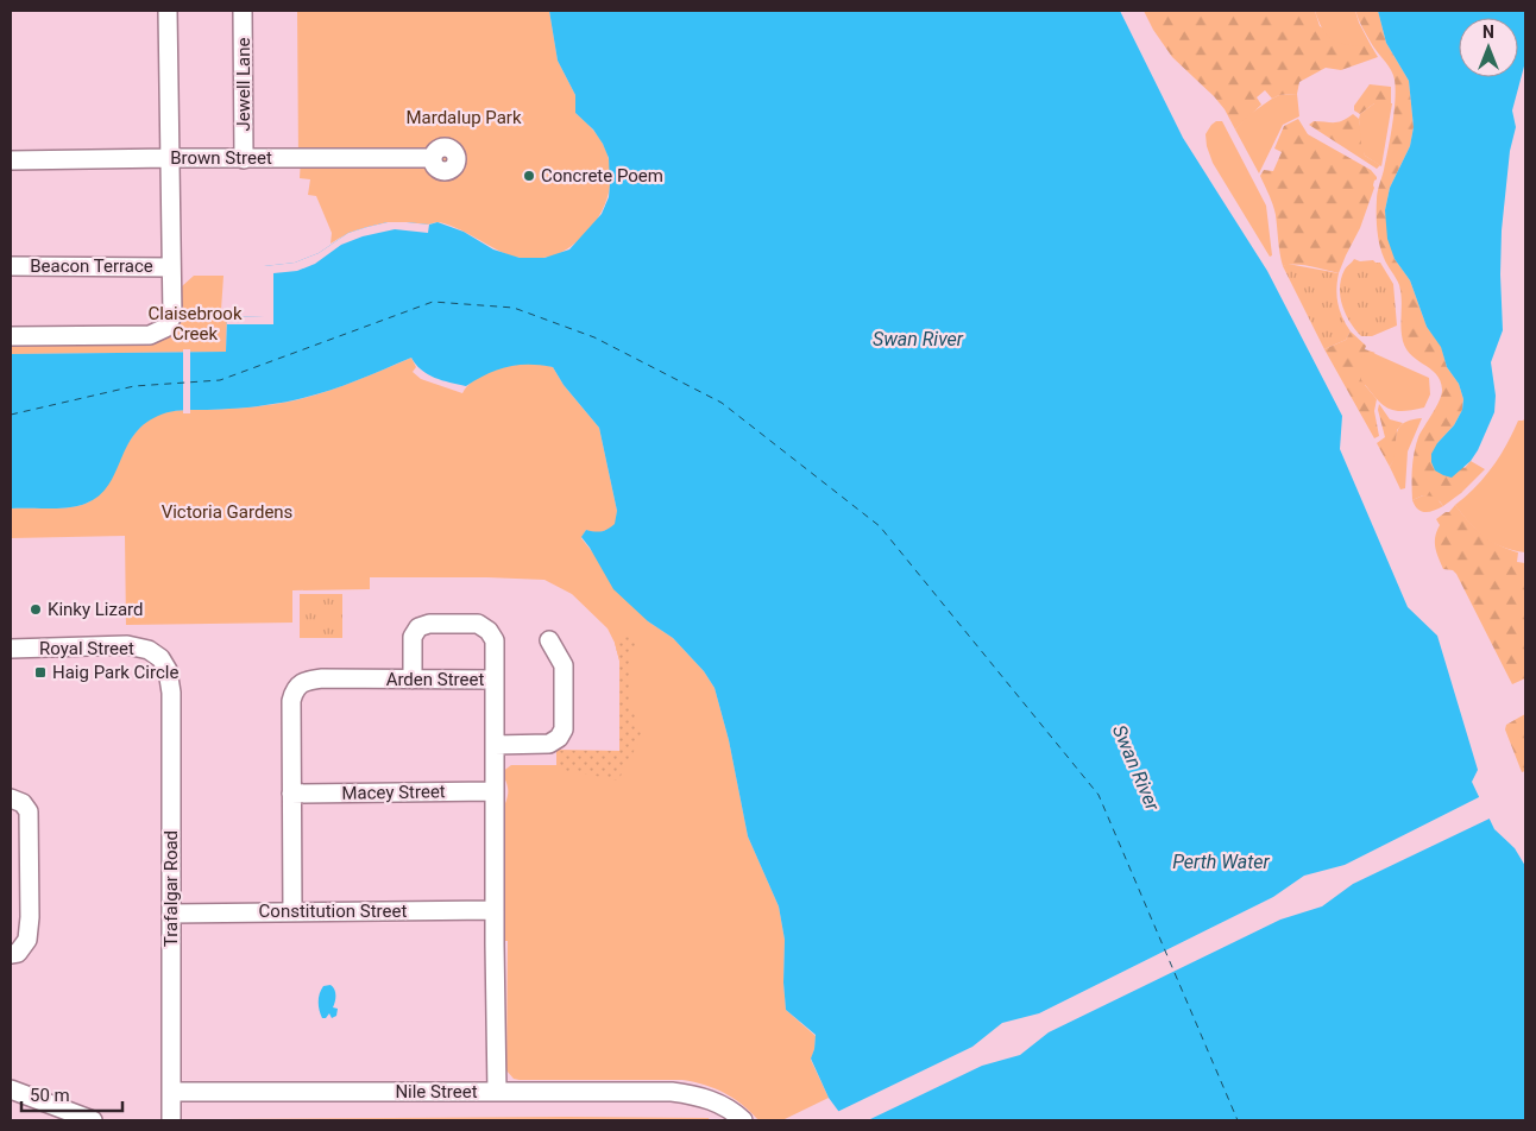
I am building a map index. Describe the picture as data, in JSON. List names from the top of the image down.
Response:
{
  "streets": {
    "street": [
      "Jewell Lane",
      "Brown Street",
      "Beacon Terrace",
      "Royal Street",
      "Arden Street",
      "Macey Street",
      "Trafalgar Road",
      "Constitution Street",
      "Nile Street"
    ]
  },
  "crossings": [
    ["Jewell Lane", "Brown Street"],
    ["Royal Street", "Trafalgar Road"],
    ["Arden Street", "Macey Street"],
    ["Arden Street", "Constitution Street"],
    ["Arden Street", "Nile Street"],
    ["Trafalgar Road", "Constitution Street"],
    ["Trafalgar Road", "Nile Street"]
  ],
  "water": ["Swan River", "Perth Water"],
  "parks": ["Mardalup Park", "Claisebrook Creek", "Victoria Gardens"],
  "places": {
    "other": ["Concrete Poem", "Kinky Lizard"],
    "transit": ["Haig Park Circle"]
  },
  "scale_bar": "50 m",
  "north": "top"
}
